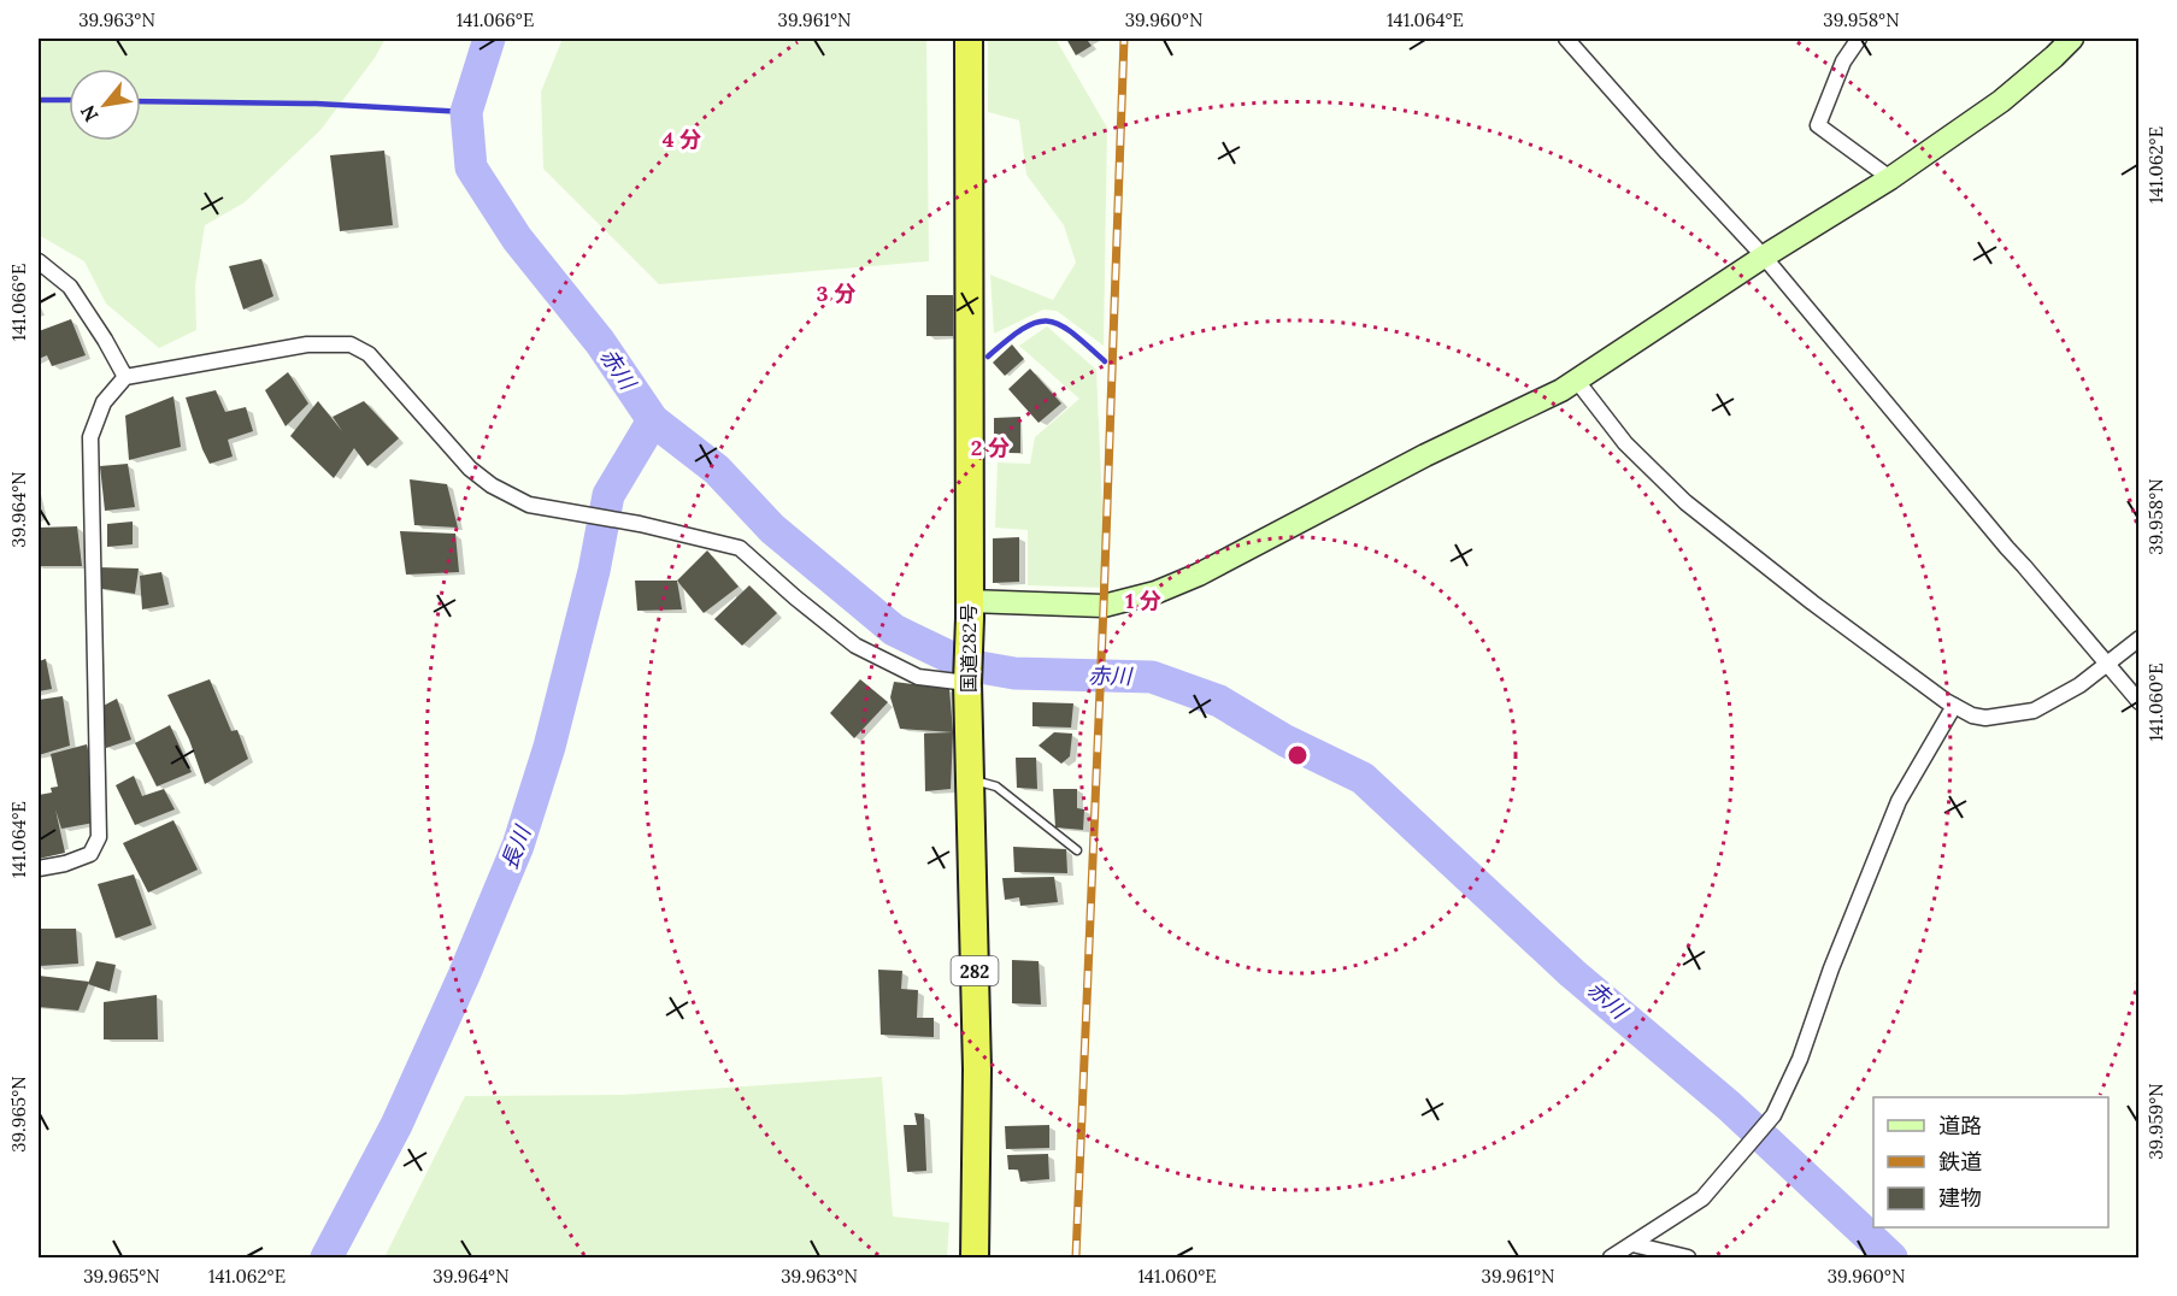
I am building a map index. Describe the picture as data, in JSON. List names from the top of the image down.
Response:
{
  "streets": {
    "highway": ["国道282号", "282"]
  },
  "water": ["赤川", "長川"],
  "legend": ["道路", "鉄道", "建物"],
  "north": "bottom left",
  "coordinates": [
    "39.963°N",
    "141.066°E",
    "39.961°N",
    "39.960°N",
    "141.064°E",
    "39.958°N",
    "141.062°E",
    "39.964°N",
    "141.060°E",
    "39.965°N",
    "39.959°N"
  ],
  "rings": [
    "4 分",
    "3 分",
    "2 分",
    "1 分"
  ]
}
